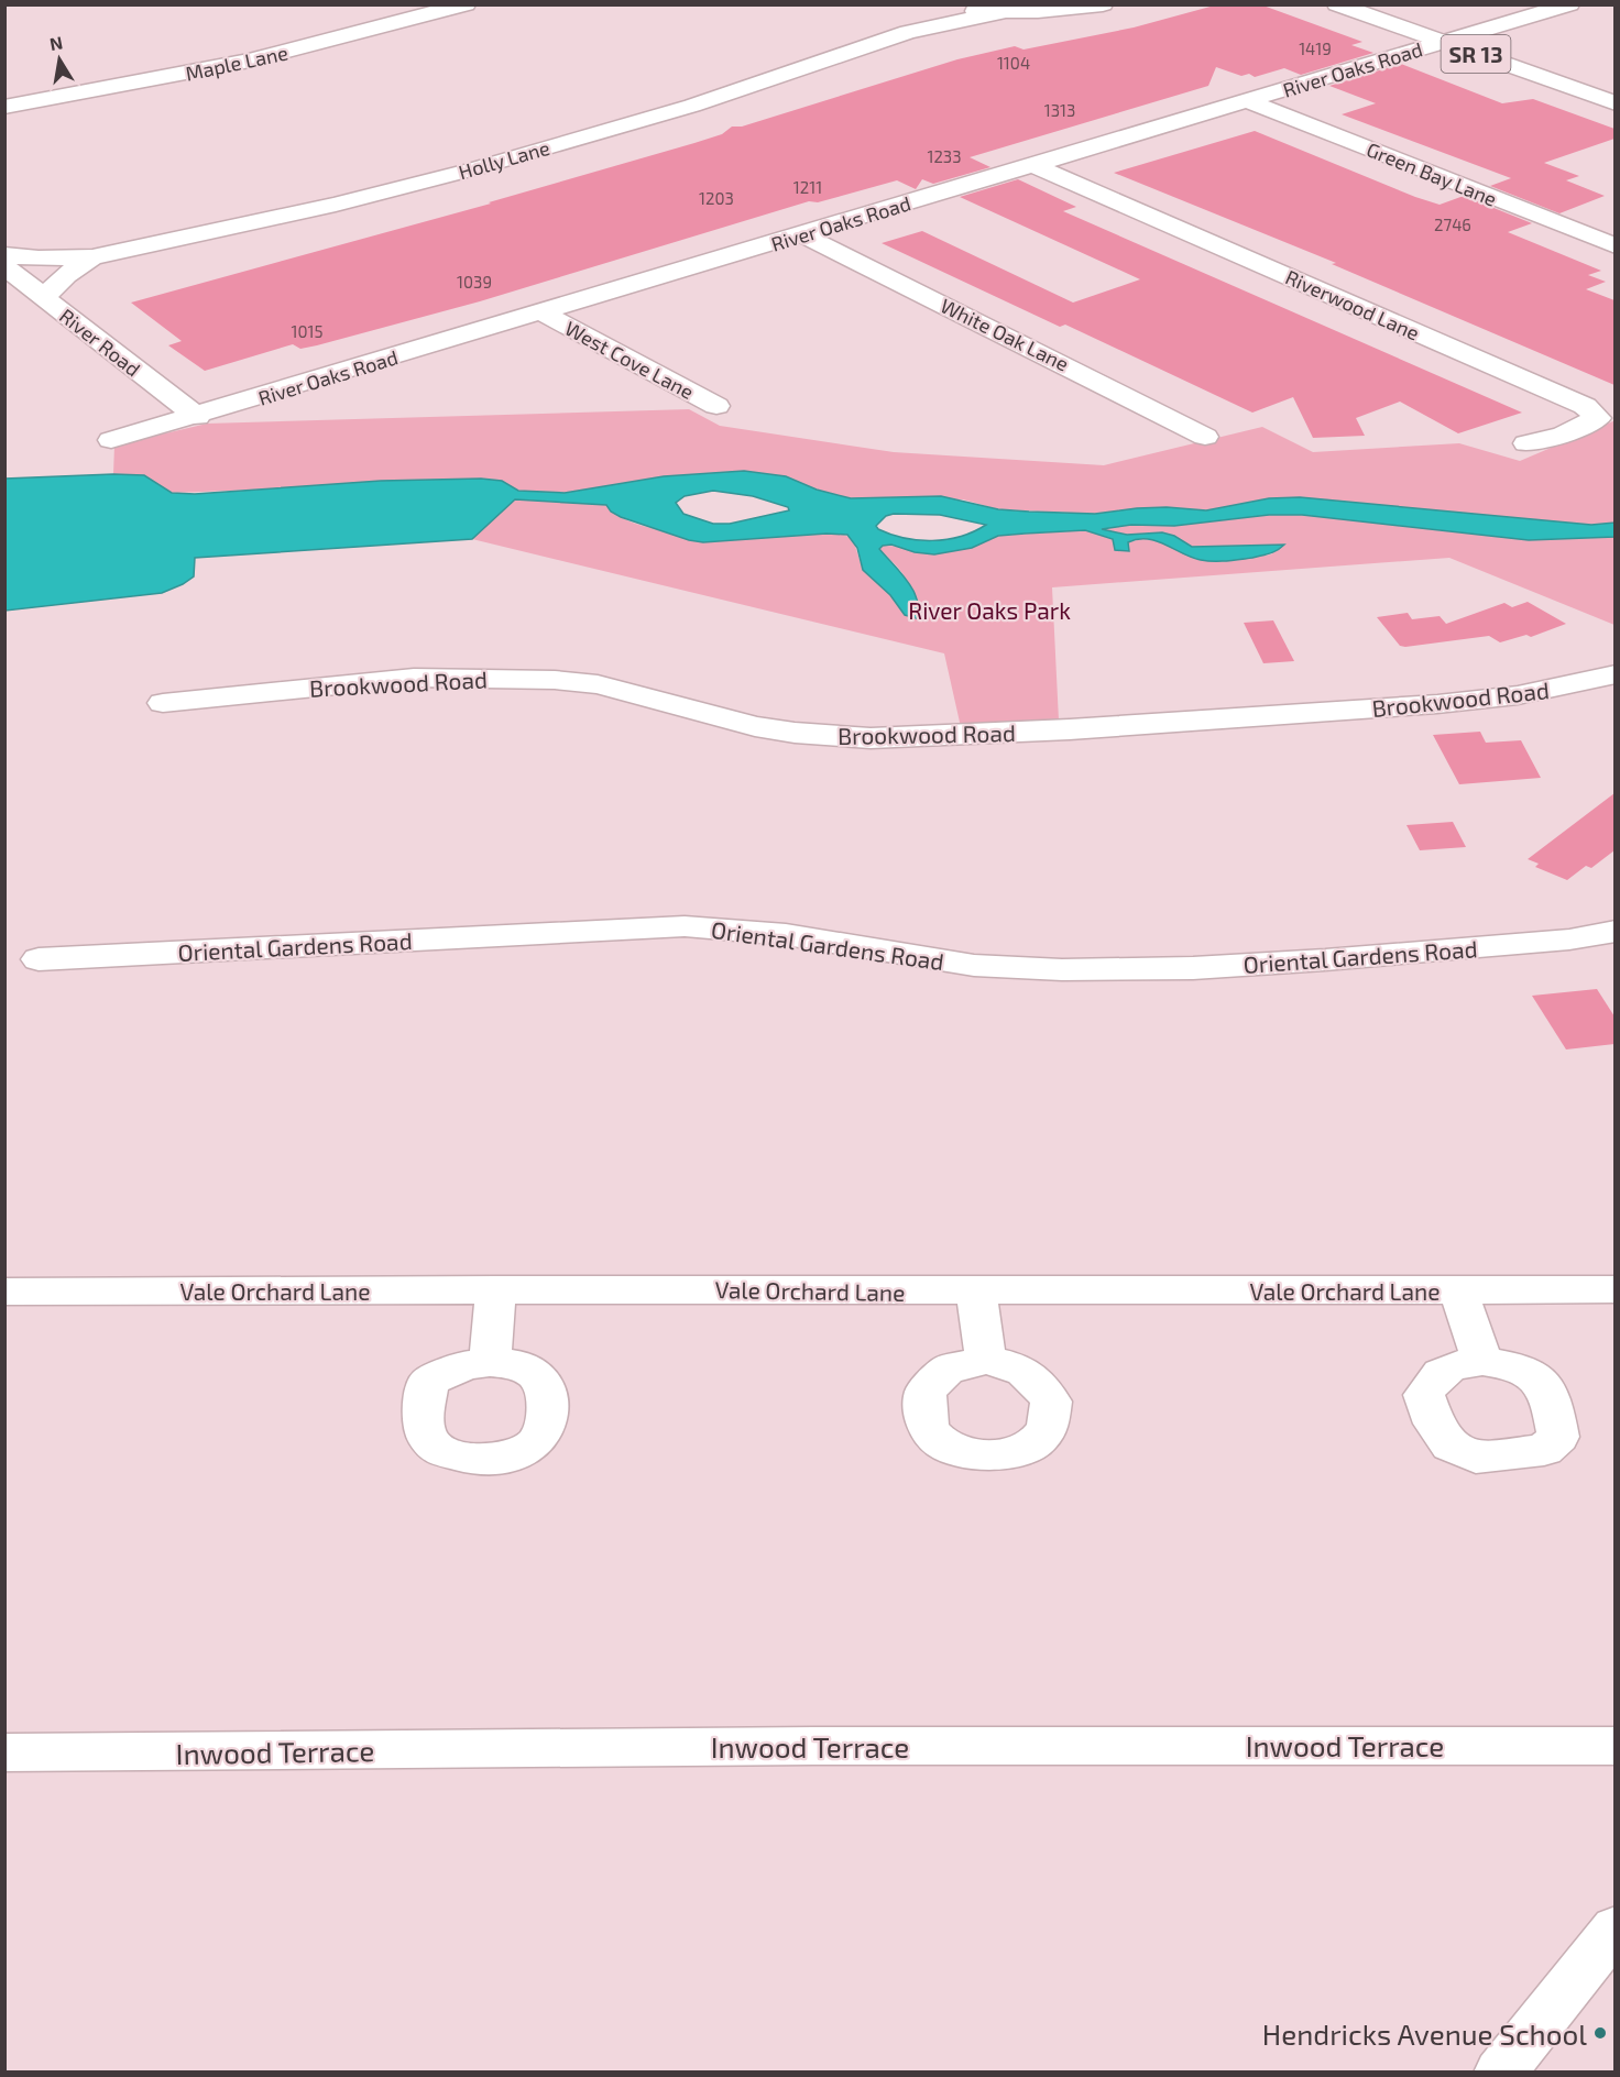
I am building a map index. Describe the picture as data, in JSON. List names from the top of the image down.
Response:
{
  "streets": {
    "street": [
      "SR 13",
      "Maple Lane",
      "River Oaks Road",
      "Holly Lane",
      "Green Bay Lane",
      "Riverwood Lane",
      "White Oak Lane",
      "River Road",
      "West Cove Lane",
      "Brookwood Road",
      "Oriental Gardens Road",
      "Vale Orchard Lane",
      "Inwood Terrace"
    ]
  },
  "crossings": [
    ["SR 13", "River Oaks Road"],
    ["River Oaks Road", "Green Bay Lane"],
    ["River Oaks Road", "Riverwood Lane"],
    ["River Oaks Road", "White Oak Lane"],
    ["River Oaks Road", "River Road"],
    ["River Oaks Road", "West Cove Lane"],
    ["Holly Lane", "River Road"]
  ],
  "parks": ["River Oaks Park"],
  "places": ["Hendricks Avenue School"],
  "house_numbers": [
    "1419",
    "1104",
    "1313",
    "1233",
    "1211",
    "1203",
    "2746",
    "1039",
    "1015"
  ],
  "north": "top"
}
